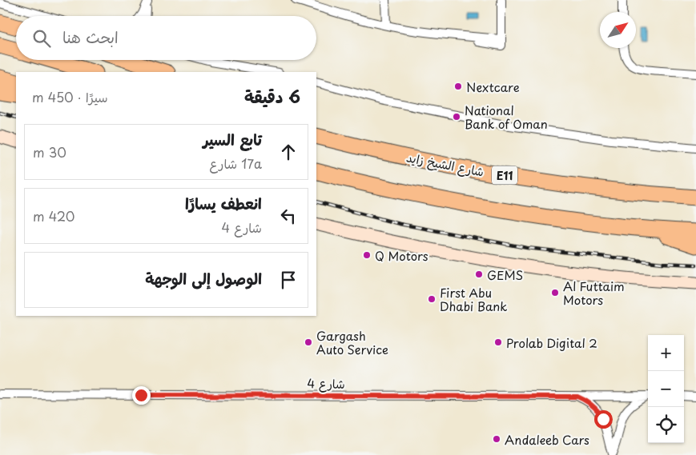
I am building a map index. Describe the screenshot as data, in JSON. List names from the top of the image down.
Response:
{
  "streets": {
    "highway": ["شارع الشيخ زايد", "E11"],
    "street": ["شارع 4"]
  },
  "places": [
    "Nextcare",
    "National Bank of Oman",
    "Q Motors",
    "GEMS",
    "Al Futtaim Motors",
    "First Abu Dhabi Bank",
    "Gargash Auto Service",
    "Prolab Digital 2",
    "Andaleeb Cars"
  ],
  "north": "top right",
  "page": {
    "search": "ابحث هنا",
    "heading": ["6 دقيقة", "سيرًا · 450 m"],
    "list": [
      ["تابع السير", "17a شارع", "30 m"],
      ["انعطف يسارًا", "شارع 4", "420 m"],
      "الوصول إلى الوجهة"
    ],
    "map_buttons": ["+", "−"]
  }
}
